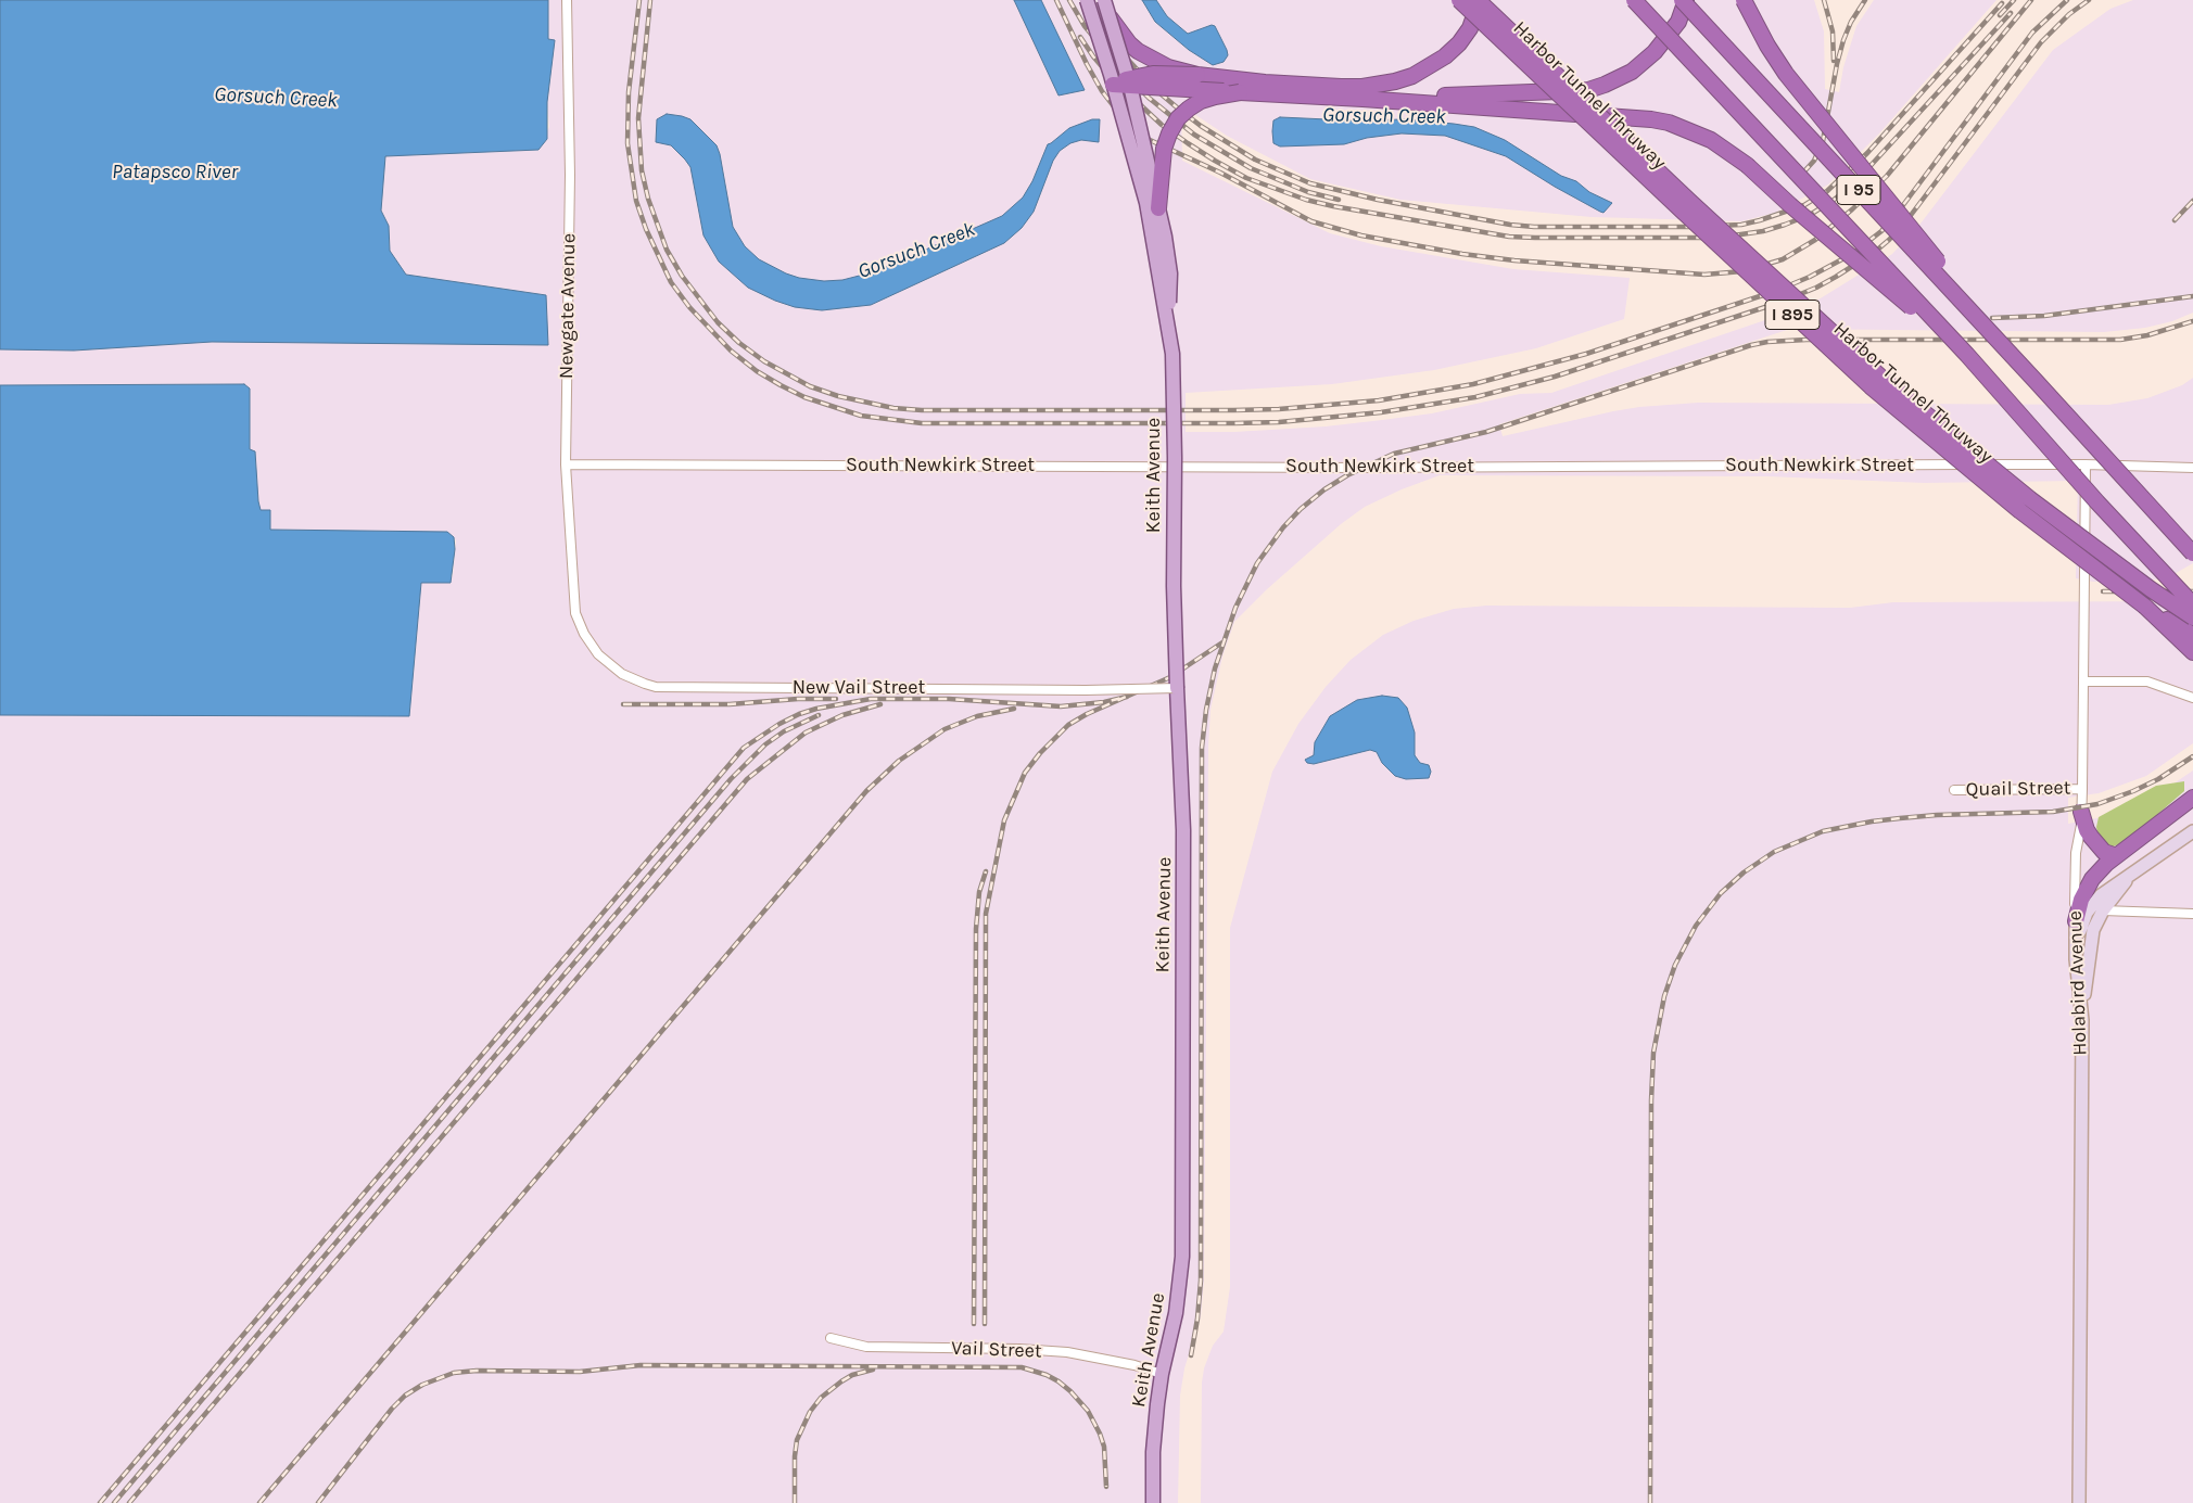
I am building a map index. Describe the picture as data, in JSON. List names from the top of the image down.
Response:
{
  "streets": {
    "highway": ["Harbor Tunnel Thruway", "I 95", "I 895"],
    "main road": ["Keith Avenue", "Holabird Avenue"],
    "street": [
      "Newgate Avenue",
      "South Newkirk Street",
      "New Vail Street",
      "Quail Street",
      "Vail Street"
    ]
  },
  "crossings": [
    ["Newgate Avenue", "South Newkirk Street"],
    ["Newgate Avenue", "New Vail Street"],
    ["South Newkirk Street", "Keith Avenue"],
    ["South Newkirk Street", "Holabird Avenue"],
    ["Keith Avenue", "New Vail Street"],
    ["Keith Avenue", "Vail Street"],
    ["Quail Street", "Holabird Avenue"]
  ],
  "water": ["Gorsuch Creek", "Patapsco River"]
}
